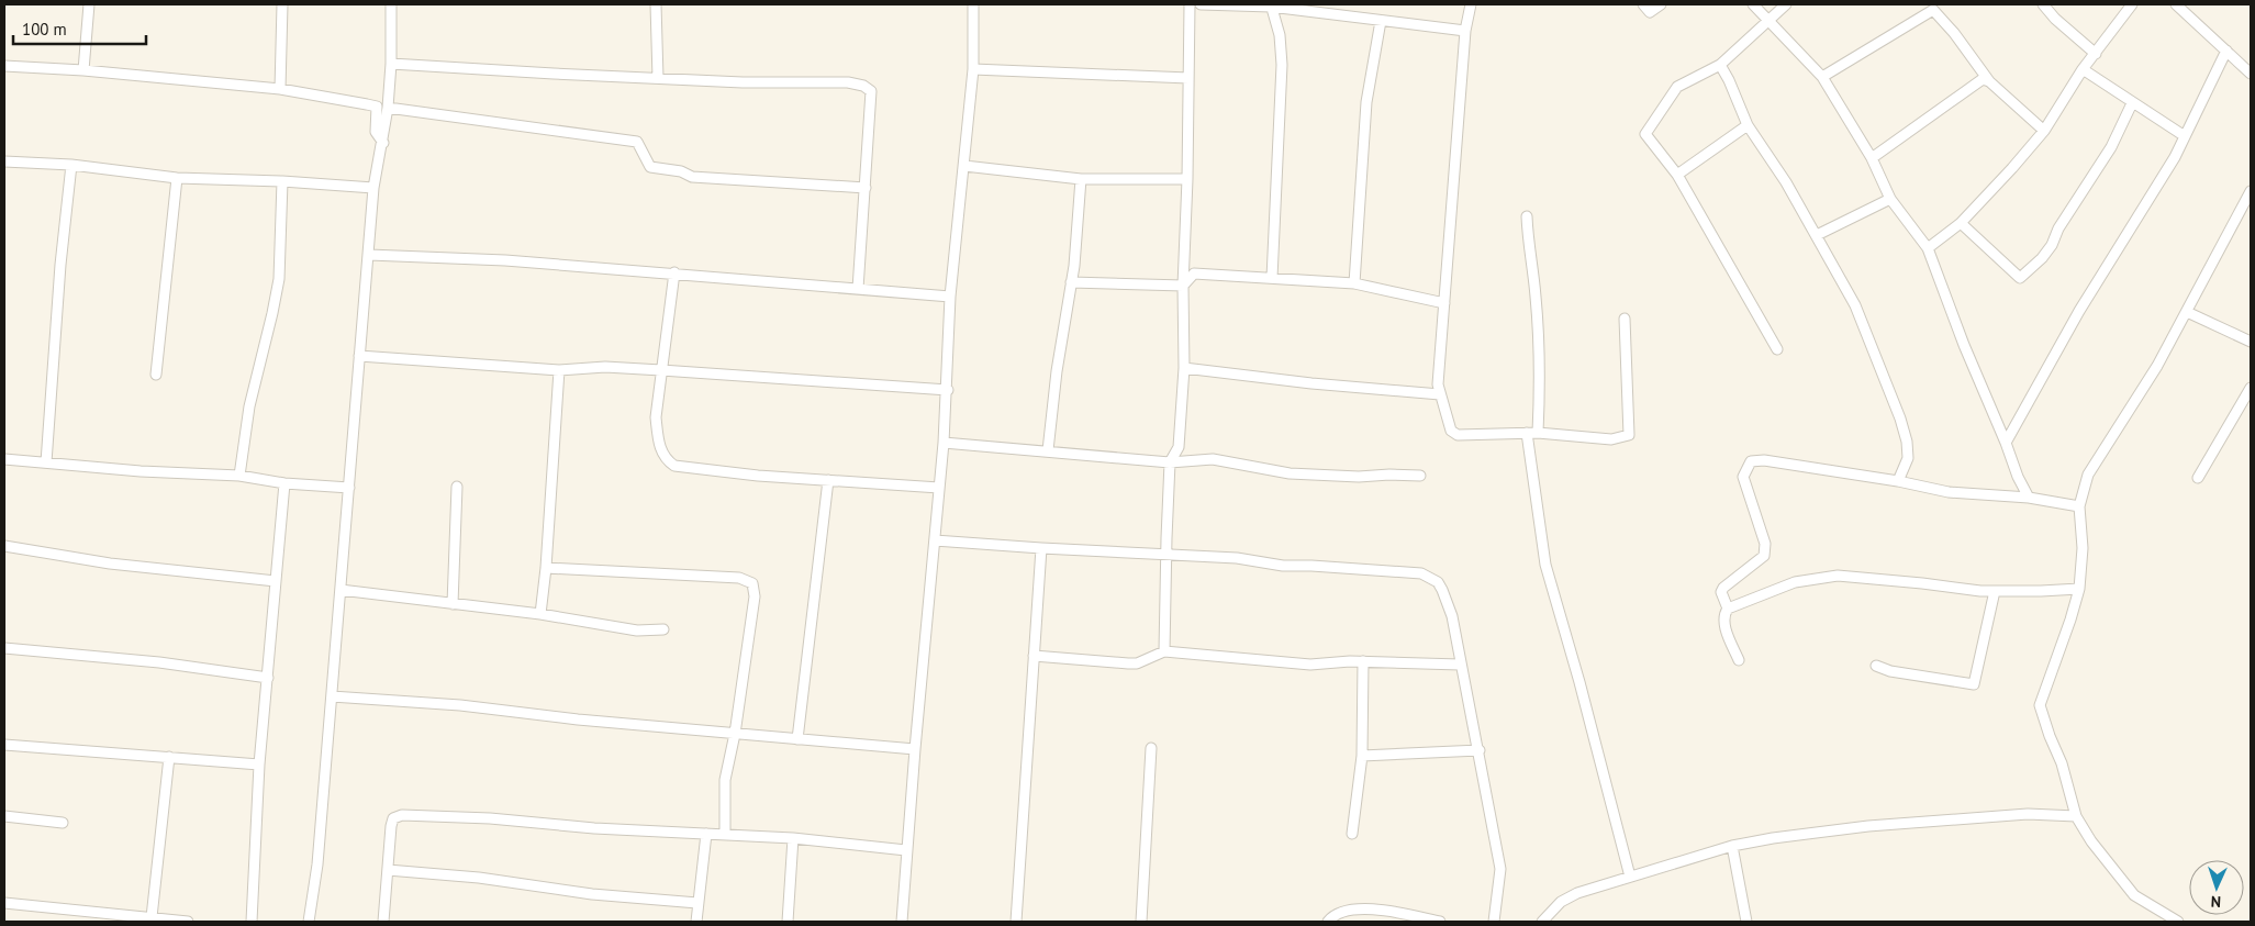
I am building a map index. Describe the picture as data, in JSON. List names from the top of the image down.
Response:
{
  "scale_bar": "100 m",
  "north": "bottom"
}
